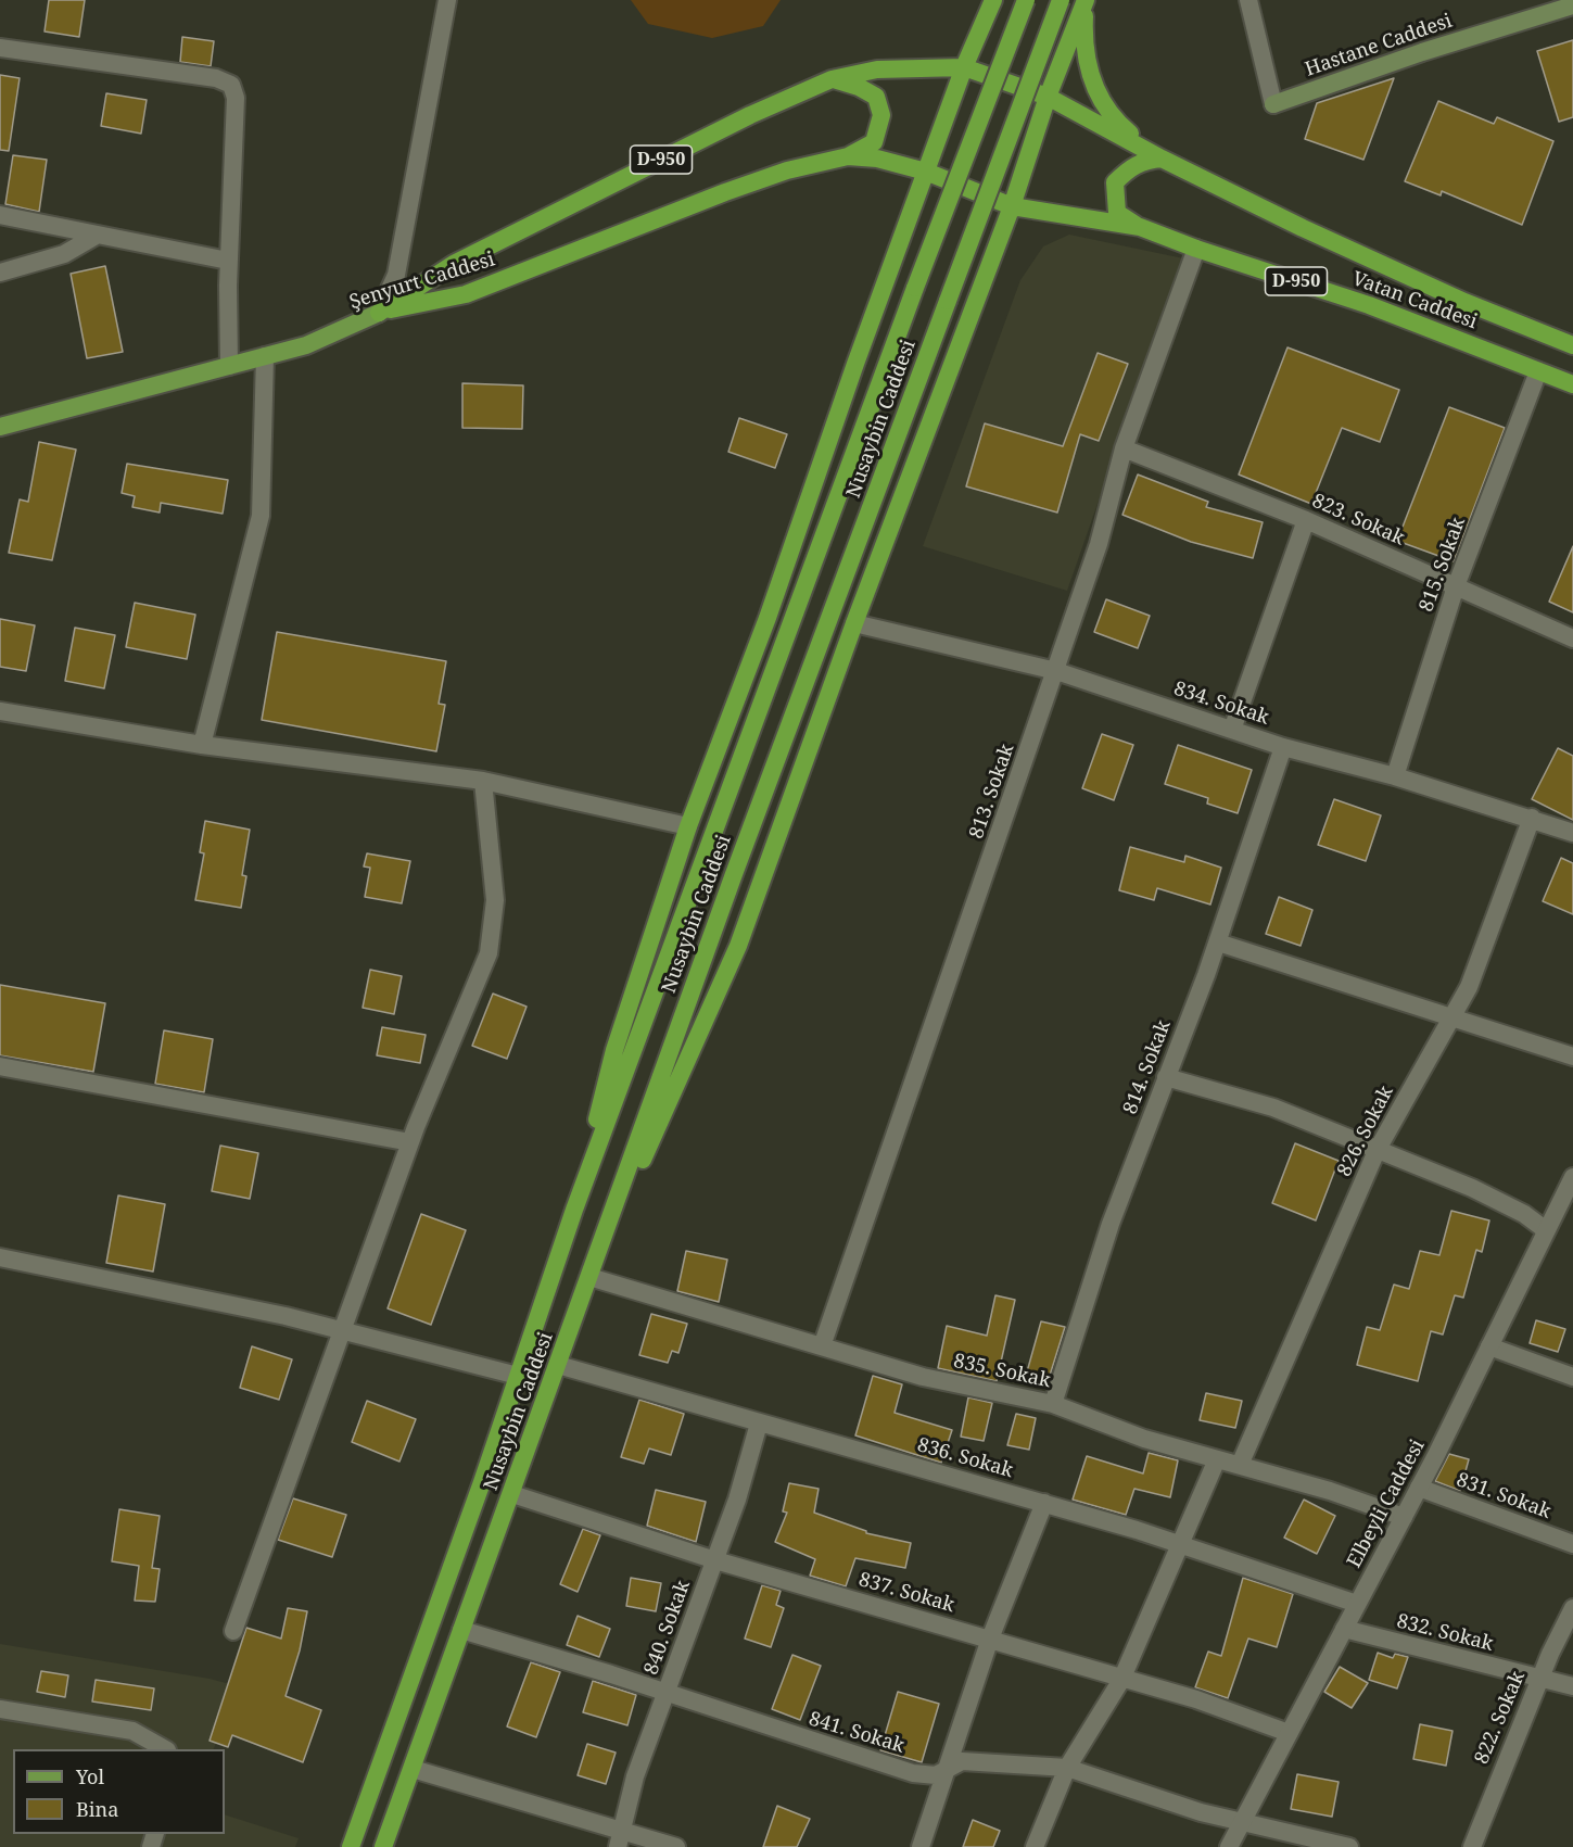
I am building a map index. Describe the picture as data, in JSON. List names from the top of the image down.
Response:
{
  "streets": {
    "highway": [
      "D-950",
      "Şenyurt Caddesi",
      "Vatan Caddesi",
      "Nusaybin Caddesi"
    ],
    "main road": ["Hastane Caddesi"],
    "street": [
      "823. Sokak",
      "815. Sokak",
      "834. Sokak",
      "813. Sokak",
      "814. Sokak",
      "826. Sokak",
      "835. Sokak",
      "836. Sokak",
      "831. Sokak",
      "Elbeyli Caddesi",
      "837. Sokak",
      "840. Sokak",
      "832. Sokak",
      "822. Sokak",
      "841. Sokak"
    ]
  },
  "crossings": [
    ["D-950", "Şenyurt Caddesi"],
    ["D-950", "Vatan Caddesi"],
    ["Vatan Caddesi", "815. Sokak"],
    ["Vatan Caddesi", "813. Sokak"],
    ["Nusaybin Caddesi", "835. Sokak"],
    ["Nusaybin Caddesi", "836. Sokak"],
    ["Nusaybin Caddesi", "837. Sokak"],
    ["Nusaybin Caddesi", "841. Sokak"],
    ["823. Sokak", "815. Sokak"],
    ["823. Sokak", "813. Sokak"],
    ["815. Sokak", "834. Sokak"],
    ["834. Sokak", "813. Sokak"],
    ["834. Sokak", "814. Sokak"],
    ["834. Sokak", "826. Sokak"],
    ["813. Sokak", "835. Sokak"],
    ["814. Sokak", "835. Sokak"],
    ["826. Sokak", "835. Sokak"],
    ["835. Sokak", "Elbeyli Caddesi"],
    ["836. Sokak", "Elbeyli Caddesi"],
    ["836. Sokak", "840. Sokak"],
    ["831. Sokak", "Elbeyli Caddesi"],
    ["Elbeyli Caddesi", "837. Sokak"],
    ["Elbeyli Caddesi", "832. Sokak"],
    ["Elbeyli Caddesi", "841. Sokak"],
    ["837. Sokak", "840. Sokak"],
    ["840. Sokak", "841. Sokak"],
    ["832. Sokak", "822. Sokak"]
  ],
  "legend": ["Yol", "Bina"]
}
